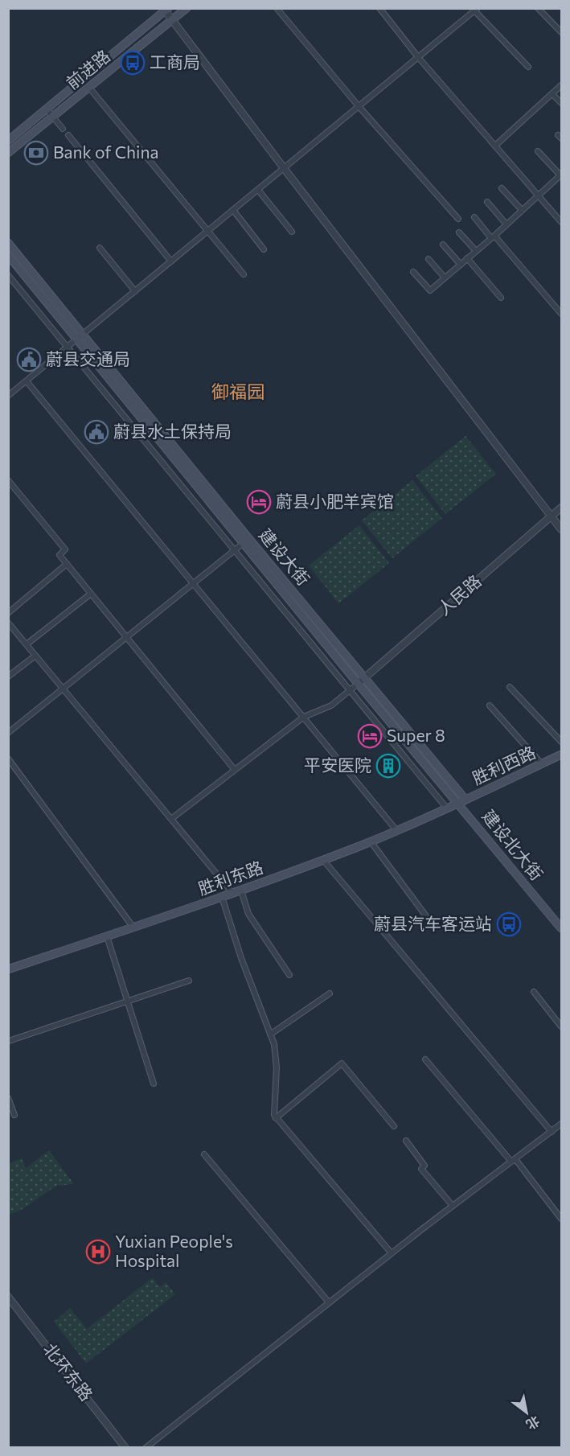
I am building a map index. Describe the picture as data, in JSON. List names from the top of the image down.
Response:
{
  "streets": {
    "main road": [
      "前进路",
      "建设大街",
      "胜利西路",
      "建设北大街",
      "胜利东路"
    ],
    "street": ["人民路", "北环东路"]
  },
  "crossings": [
    ["建设大街", "人民路"],
    ["建设大街", "胜利西路"],
    ["建设大街", "建设北大街"],
    ["建设大街", "胜利东路"],
    ["胜利西路", "建设北大街"],
    ["胜利西路", "胜利东路"],
    ["建设北大街", "胜利东路"]
  ],
  "districts": ["御福园"],
  "places": {
    "bus stop": ["工商局", "蔚县汽车客运站"],
    "bank": ["Bank of China"],
    "public building": ["蔚县交通局", "蔚县水土保持局"],
    "hotel": ["蔚县小肥羊宾馆", "Super 8"],
    "building": ["平安医院"],
    "hospital": ["Yuxian People's Hospital"]
  },
  "north": "bottom right"
}
